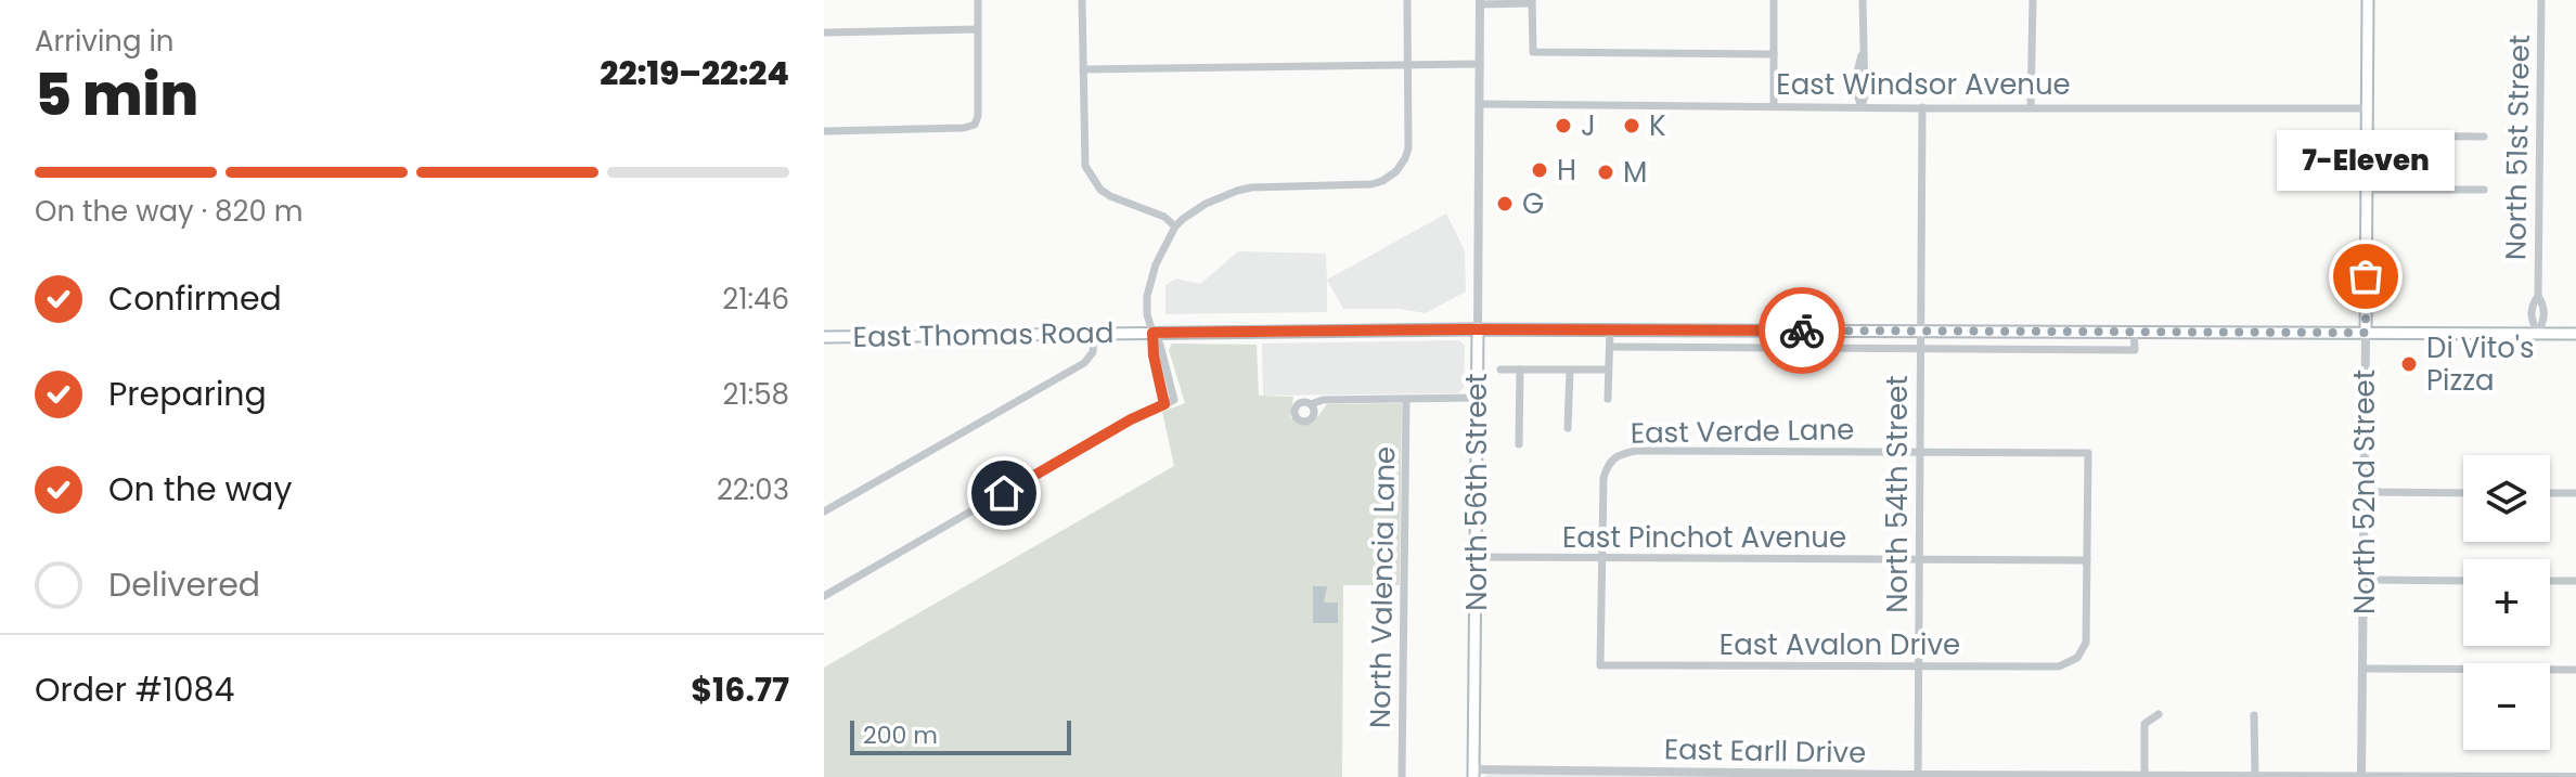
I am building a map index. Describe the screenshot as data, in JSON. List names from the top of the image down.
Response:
{
  "streets": {
    "main road": ["East Thomas Road", "North 56th Street", "North 52nd Street"],
    "street": [
      "East Windsor Avenue",
      "North 51st Street",
      "East Verde Lane",
      "North 54th Street",
      "East Pinchot Avenue",
      "North Valencia Lane",
      "East Avalon Drive",
      "East Earll Drive"
    ]
  },
  "crossings": [
    ["East Windsor Avenue", "North 56th Street"],
    ["East Windsor Avenue", "North 52nd Street"],
    ["East Windsor Avenue", "North 54th Street"],
    ["North 51st Street", "East Thomas Road"],
    ["East Thomas Road", "North 56th Street"],
    ["East Thomas Road", "North 52nd Street"],
    ["East Thomas Road", "North 54th Street"],
    ["East Verde Lane", "North 54th Street"],
    ["East Verde Lane", "East Pinchot Avenue"],
    ["East Verde Lane", "East Avalon Drive"],
    ["North 56th Street", "East Pinchot Avenue"],
    ["North 56th Street", "East Earll Drive"],
    ["North 52nd Street", "East Earll Drive"],
    ["North 54th Street", "East Pinchot Avenue"],
    ["North 54th Street", "East Avalon Drive"],
    ["North 54th Street", "East Earll Drive"],
    ["East Pinchot Avenue", "East Avalon Drive"]
  ],
  "places": [
    "J",
    "K",
    "H",
    "M",
    "G",
    "7-Eleven",
    "Di Vito's Pizza"
  ],
  "scale_bar": "200 m",
  "page": {
    "heading": ["5 min", "Arriving in", "22:19–22:24"],
    "panel": ["Order #1084", "$16.77"],
    "bubble": "7-Eleven",
    "bar": "On the way · 820 m",
    "list": [
      ["Confirmed", "21:46"],
      ["Preparing", "21:58"],
      ["On the way", "22:03"],
      "Delivered"
    ],
    "map_buttons": ["+", "−"],
    "scale": "200 m"
  }
}
